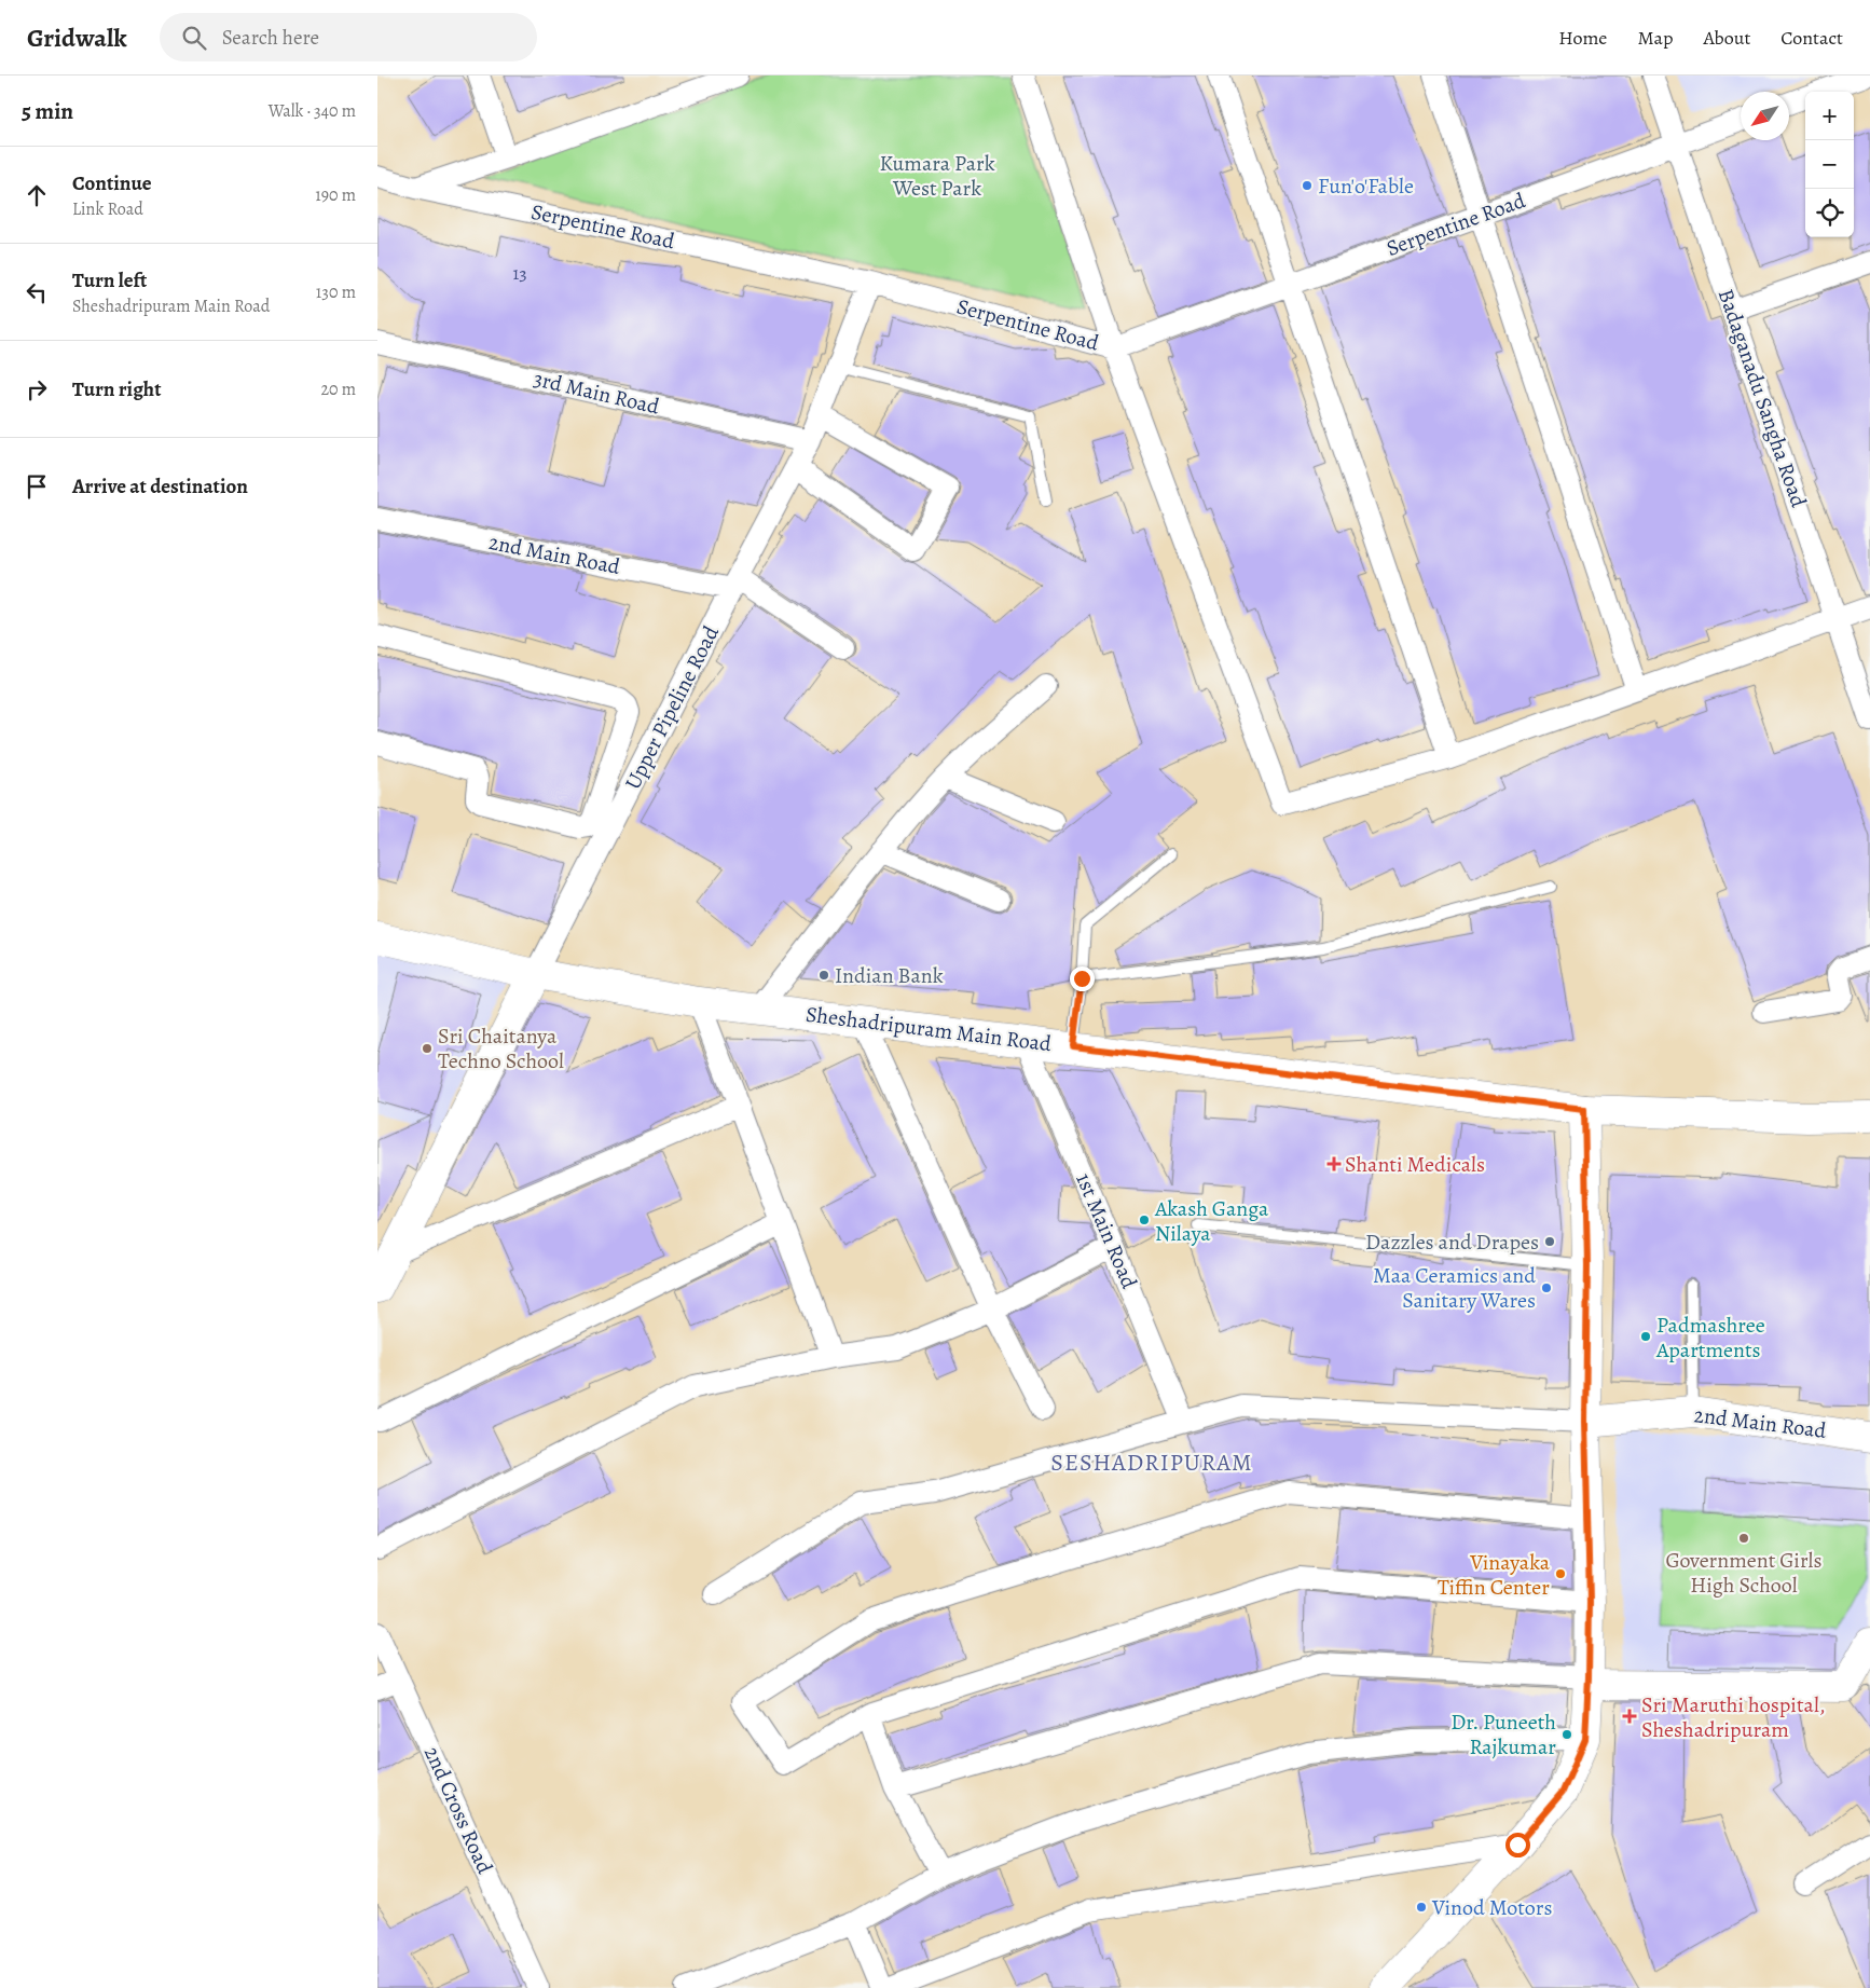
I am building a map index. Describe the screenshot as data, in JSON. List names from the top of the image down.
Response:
{
  "streets": {
    "street": [
      "Serpentine Road",
      "3rd Main Road",
      "Badaganadu Sangha Road",
      "2nd Main Road",
      "Upper Pipeline Road",
      "Sheshadripuram Main Road",
      "1st Main Road",
      "2nd Cross Road"
    ]
  },
  "crossings": [
    ["Serpentine Road", "Badaganadu Sangha Road"],
    ["Serpentine Road", "Upper Pipeline Road"],
    ["3rd Main Road", "Upper Pipeline Road"],
    ["2nd Main Road", "Upper Pipeline Road"],
    ["Upper Pipeline Road", "Sheshadripuram Main Road"],
    ["Sheshadripuram Main Road", "1st Main Road"]
  ],
  "districts": ["SESHADRIPURAM"],
  "parks": ["Kumara Park West Park"],
  "places": {
    "other": [
      "Fun'o'Fable",
      "Indian Bank",
      "Sri Chaitanya Techno School",
      "Akash Ganga Nilaya",
      "Dazzles and Drapes",
      "Maa Ceramics and Sanitary Wares",
      "Padmashree Apartments",
      "Government Girls High School",
      "Vinayaka Tiffin Center",
      "Dr. Puneeth Rajkumar",
      "Vinod Motors"
    ],
    "health": ["Shanti Medicals", "Sri Maruthi hospital, Sheshadripuram"]
  },
  "house_numbers": ["13"],
  "north": "bottom left",
  "page": {
    "header": "Gridwalk",
    "search": "Search here",
    "nav": [
      "Home",
      "Map",
      "About",
      "Contact"
    ],
    "heading": ["5 min", "Walk · 340 m"],
    "map_buttons": ["+", "−"],
    "list": [
      ["Continue", "Link Road", "190 m"],
      ["Turn left", "Sheshadripuram Main Road", "130 m"],
      ["Turn right", "20 m"],
      "Arrive at destination"
    ]
  }
}
